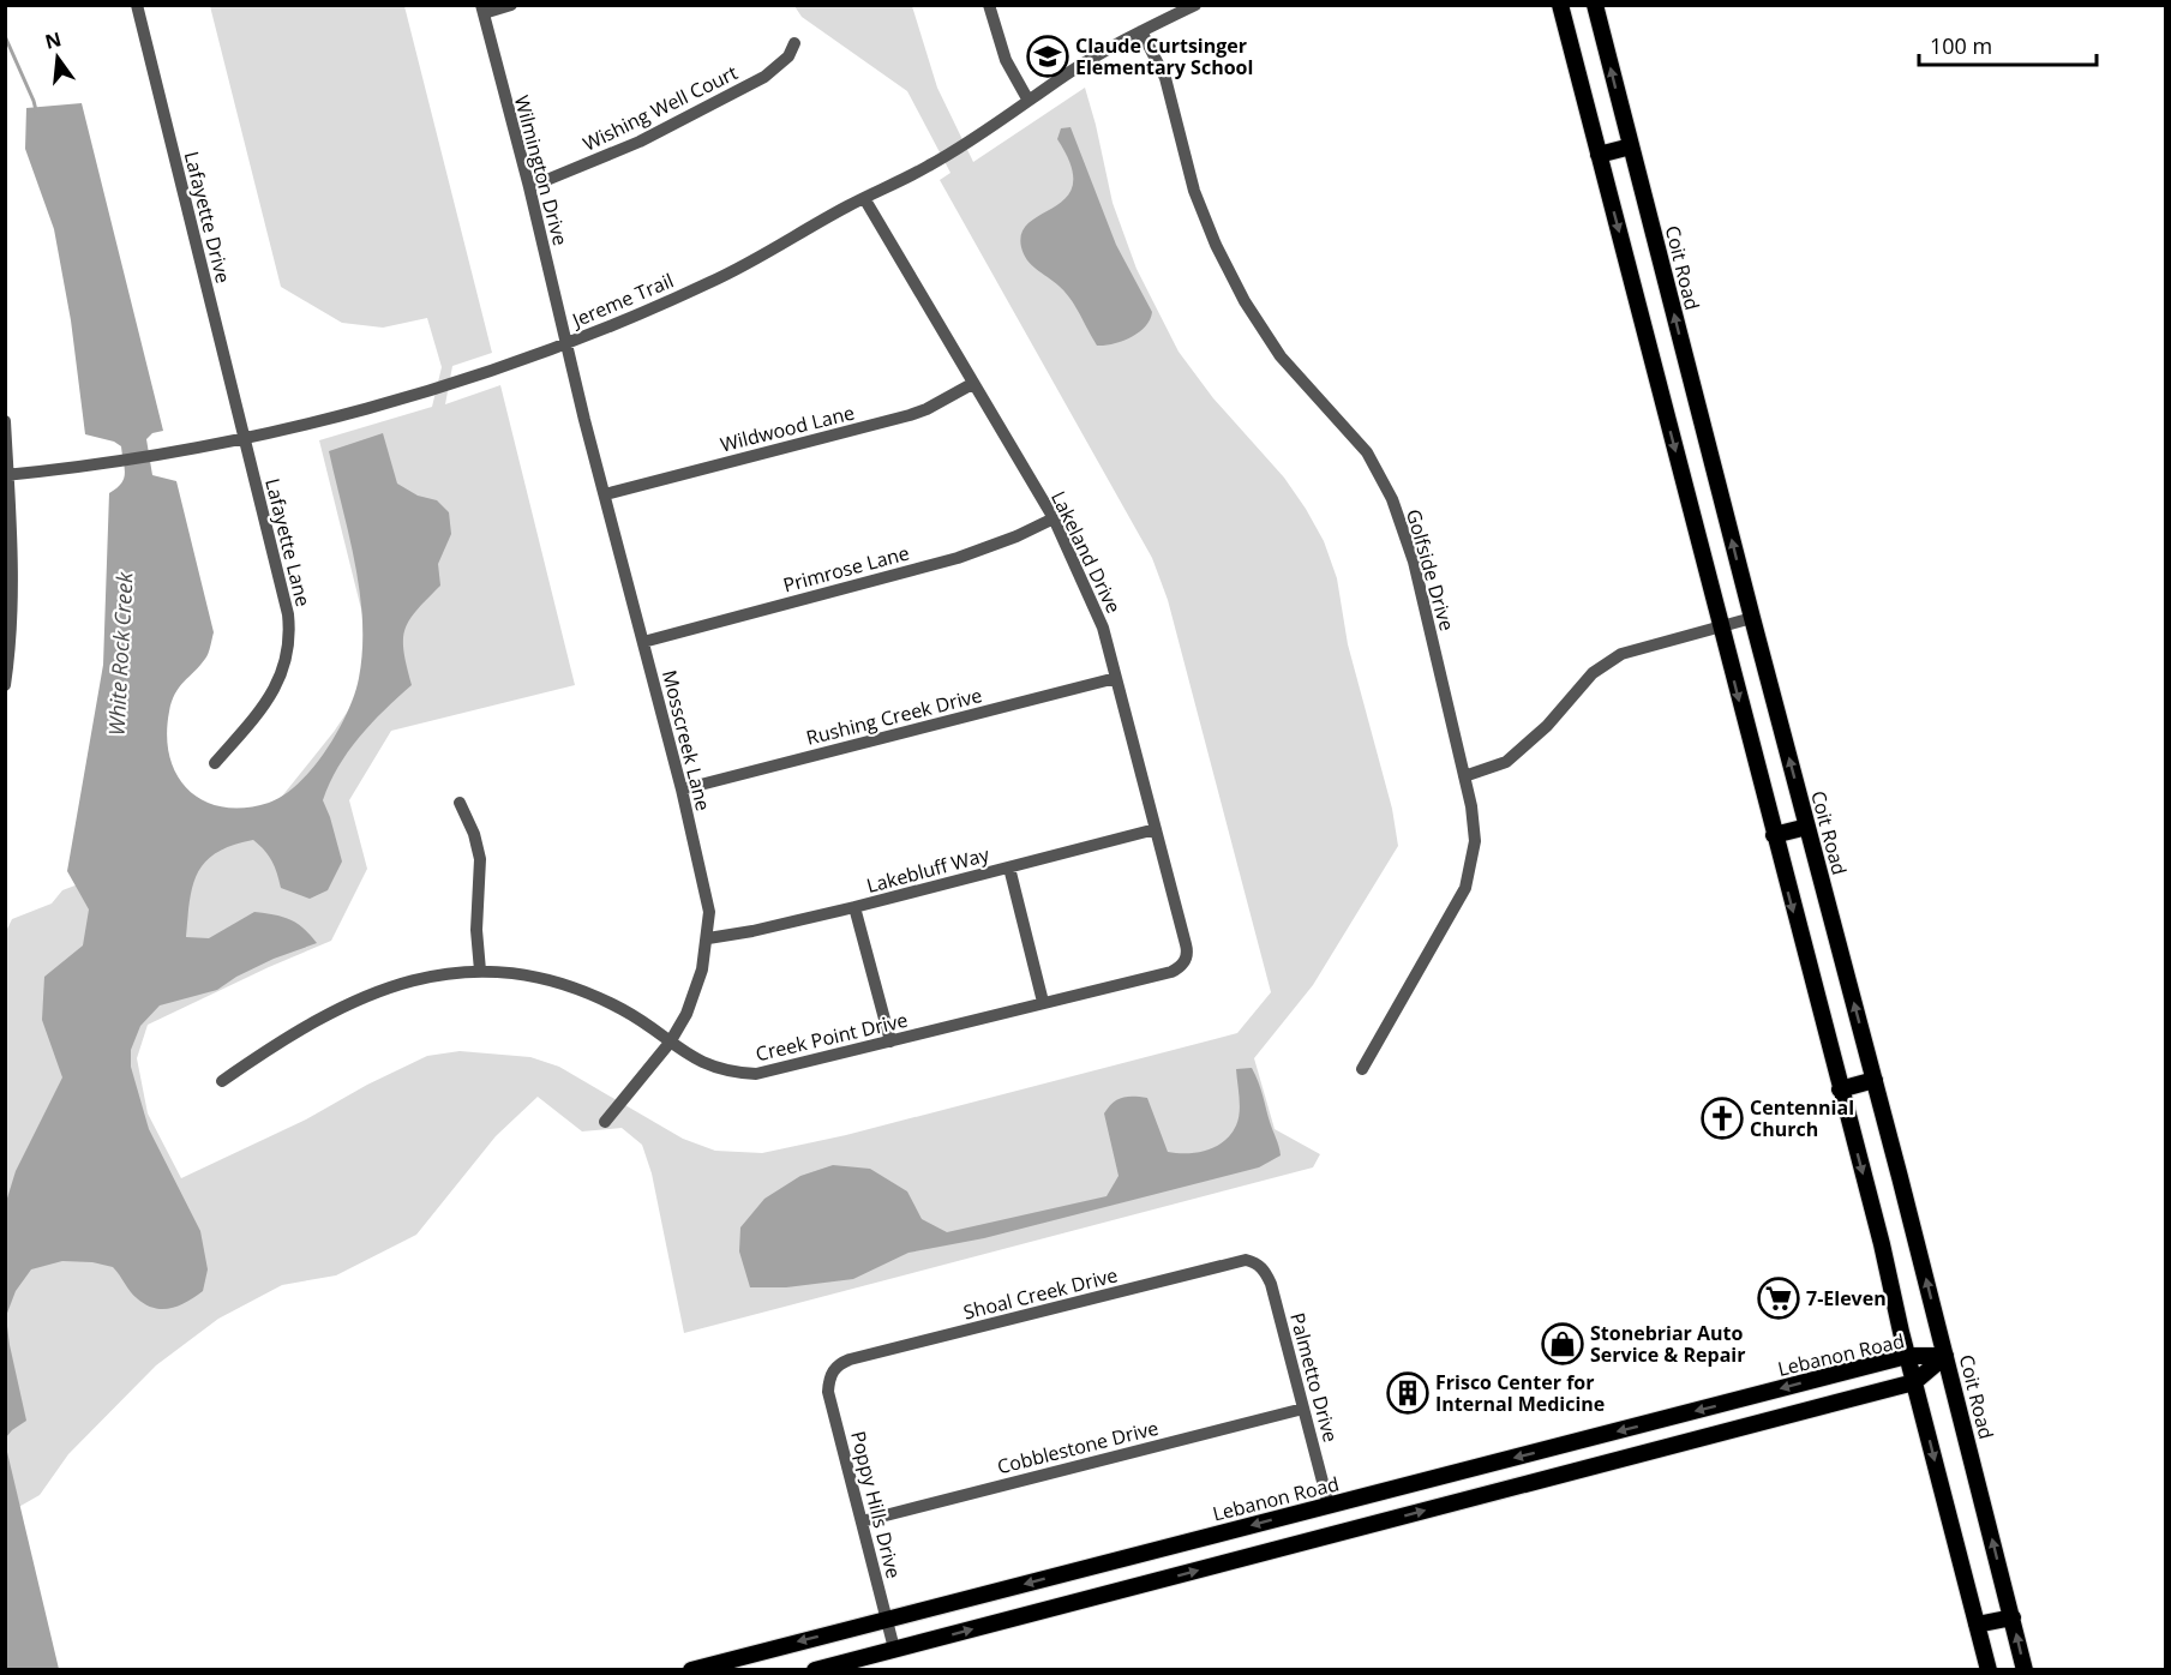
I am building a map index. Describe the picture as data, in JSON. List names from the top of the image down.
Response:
{
  "streets": {
    "main road": ["Coit Road", "Lebanon Road"],
    "street": [
      "Wishing Well Court",
      "Wilmington Drive",
      "Lafayette Drive",
      "Jereme Trail",
      "Wildwood Lane",
      "Lafayette Lane",
      "Lakeland Drive",
      "Primrose Lane",
      "Golfside Drive",
      "Rushing Creek Drive",
      "Mosscreek Lane",
      "Lakebluff Way",
      "Creek Point Drive",
      "Shoal Creek Drive",
      "Palmetto Drive",
      "Cobblestone Drive",
      "Poppy Hills Drive"
    ]
  },
  "crossings": [
    ["Wishing Well Court", "Wilmington Drive"],
    ["Wilmington Drive", "Jereme Trail"],
    ["Wilmington Drive", "Mosscreek Lane"],
    ["Lafayette Drive", "Jereme Trail"],
    ["Lafayette Drive", "Lafayette Lane"],
    ["Coit Road", "Lebanon Road"],
    ["Jereme Trail", "Lafayette Lane"],
    ["Jereme Trail", "Lakeland Drive"],
    ["Jereme Trail", "Golfside Drive"],
    ["Jereme Trail", "Mosscreek Lane"],
    ["Wildwood Lane", "Lakeland Drive"],
    ["Wildwood Lane", "Mosscreek Lane"],
    ["Lakeland Drive", "Primrose Lane"],
    ["Lakeland Drive", "Rushing Creek Drive"],
    ["Lakeland Drive", "Lakebluff Way"],
    ["Lakeland Drive", "Creek Point Drive"],
    ["Primrose Lane", "Mosscreek Lane"],
    ["Rushing Creek Drive", "Mosscreek Lane"],
    ["Mosscreek Lane", "Lakebluff Way"],
    ["Mosscreek Lane", "Creek Point Drive"],
    ["Shoal Creek Drive", "Palmetto Drive"],
    ["Shoal Creek Drive", "Poppy Hills Drive"],
    ["Lebanon Road", "Palmetto Drive"],
    ["Lebanon Road", "Poppy Hills Drive"],
    ["Palmetto Drive", "Cobblestone Drive"],
    ["Cobblestone Drive", "Poppy Hills Drive"]
  ],
  "water": ["White Rock Creek"],
  "places": {
    "school or university": ["Claude Curtsinger Elementary School"],
    "church": ["Centennial Church"],
    "supermarket": ["7-Eleven"],
    "shop": ["Stonebriar Auto Service & Repair"],
    "building": ["Frisco Center for Internal Medicine"]
  },
  "scale_bar": "100 m",
  "north": "top"
}
